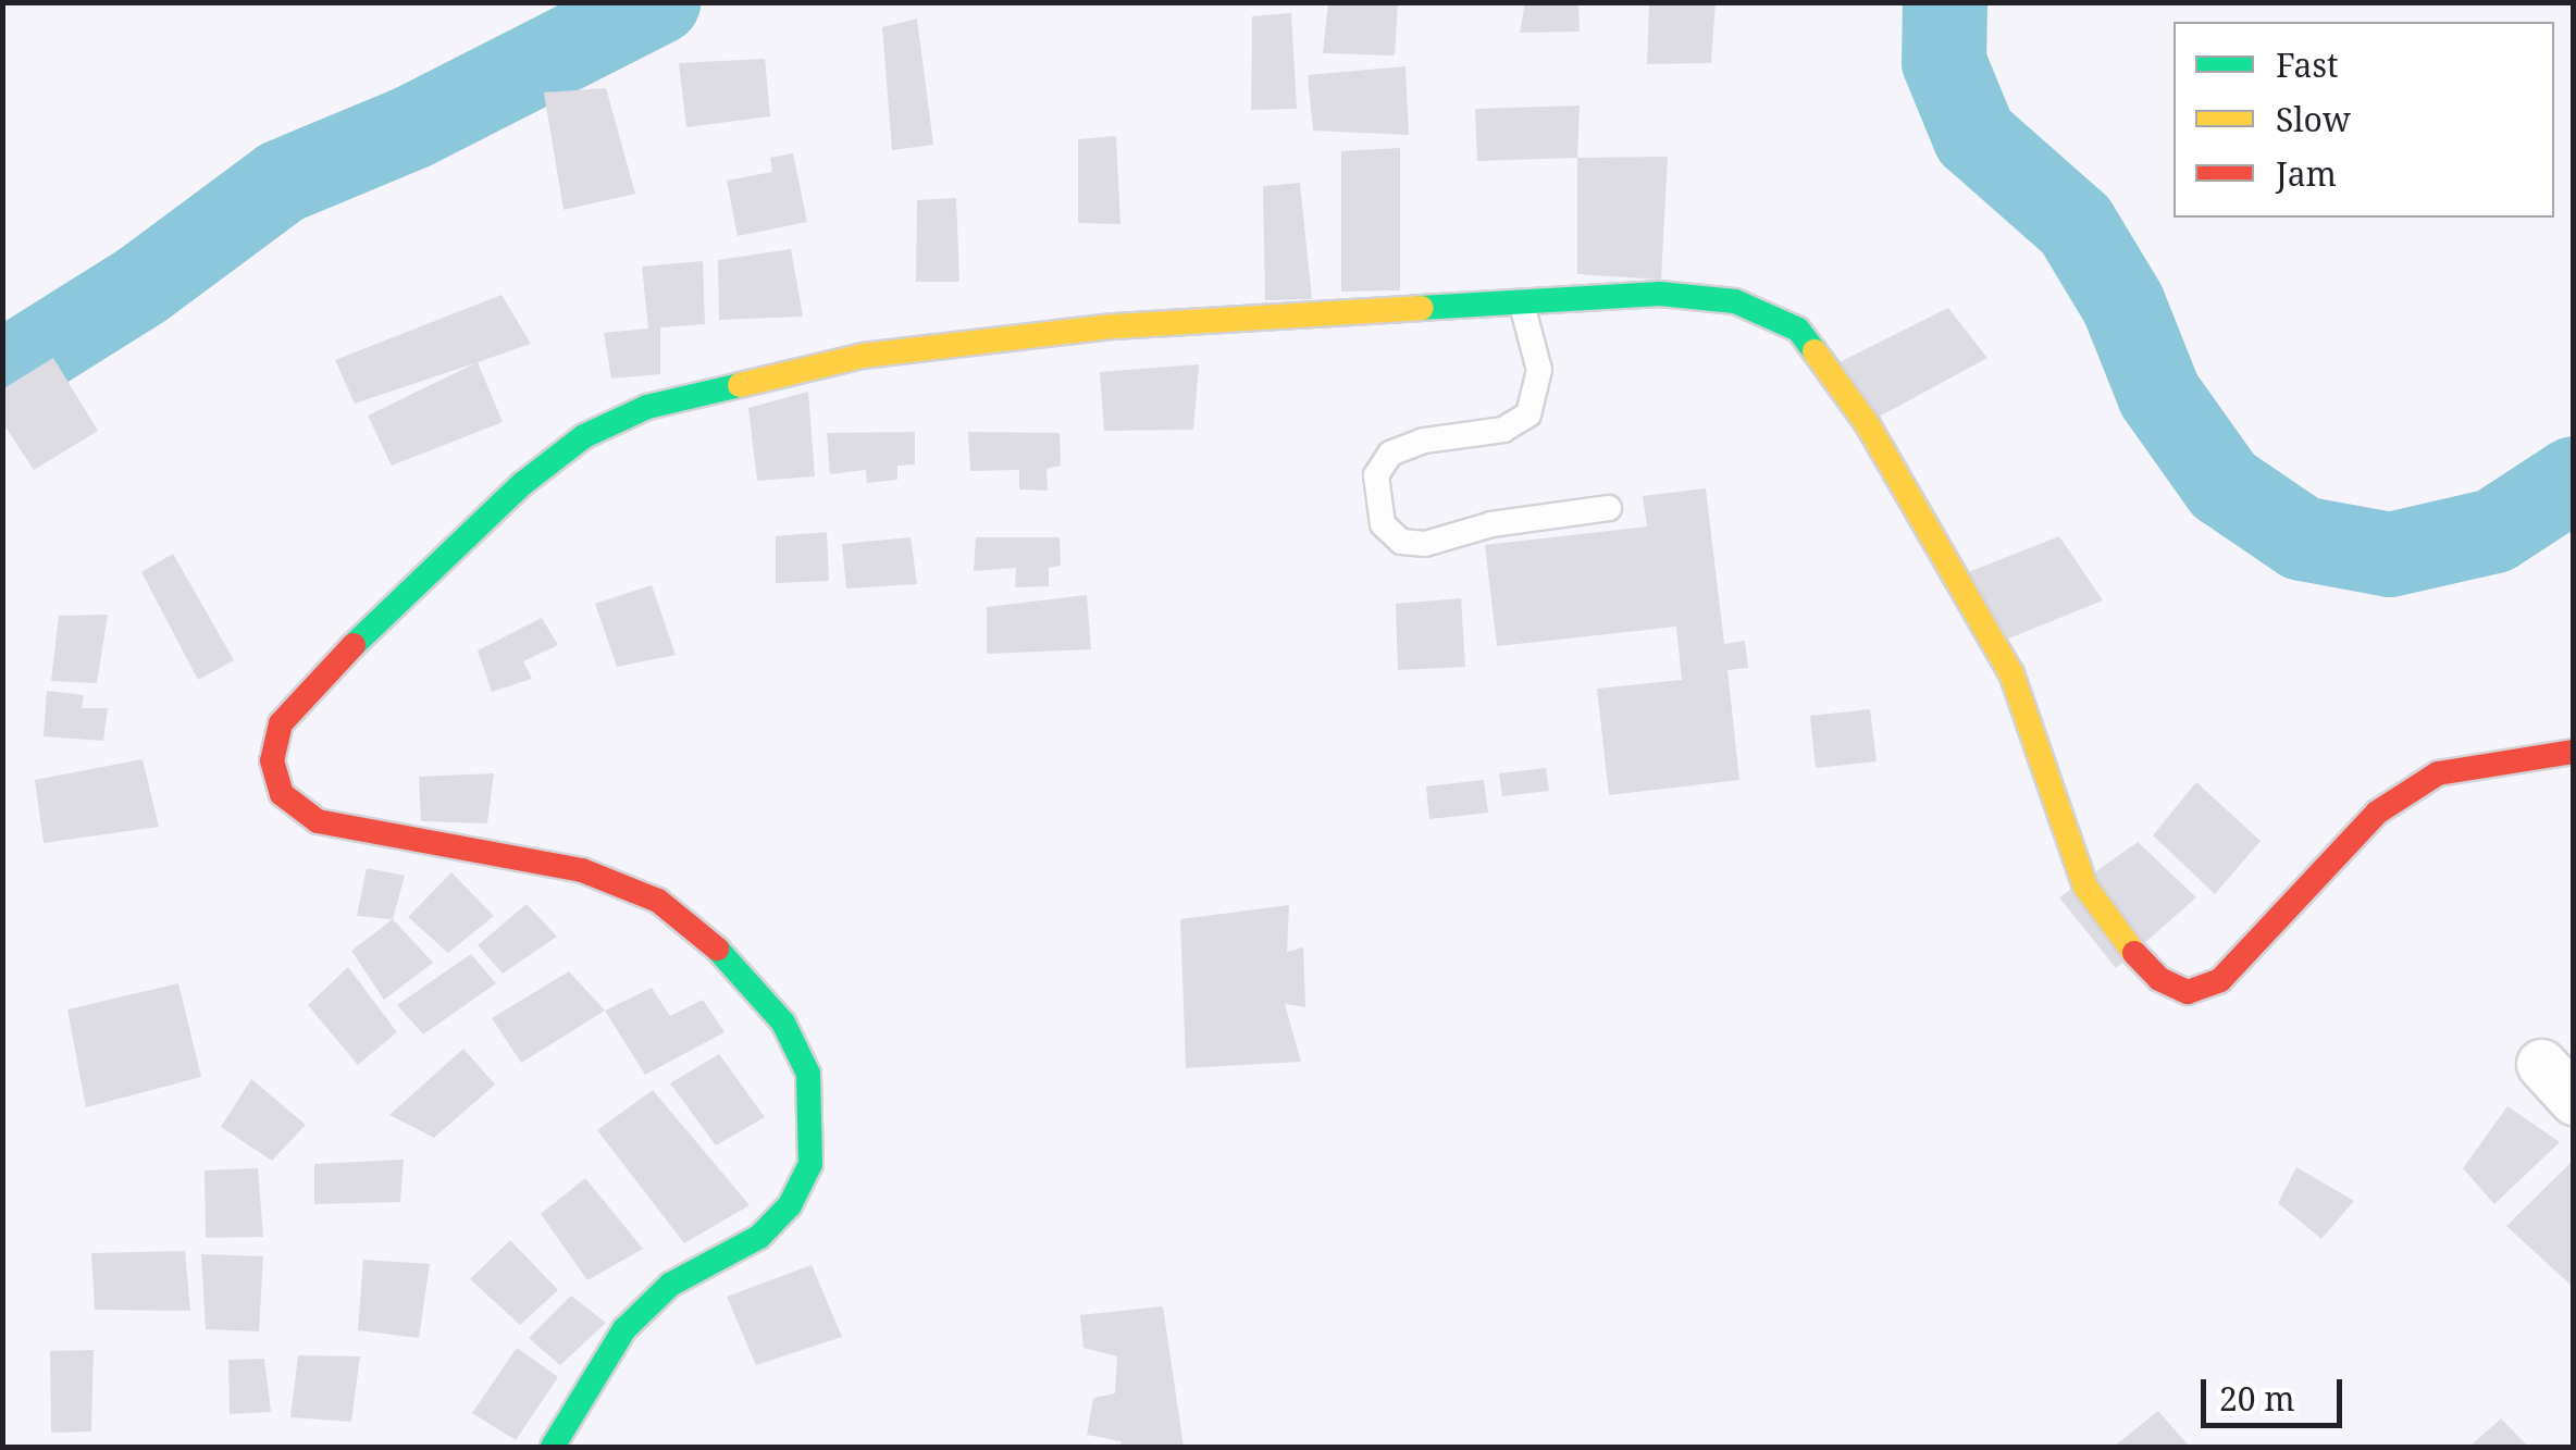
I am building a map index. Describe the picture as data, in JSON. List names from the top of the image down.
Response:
{
  "legend": ["Fast", "Slow", "Jam"],
  "scale_bar": "20 m"
}
